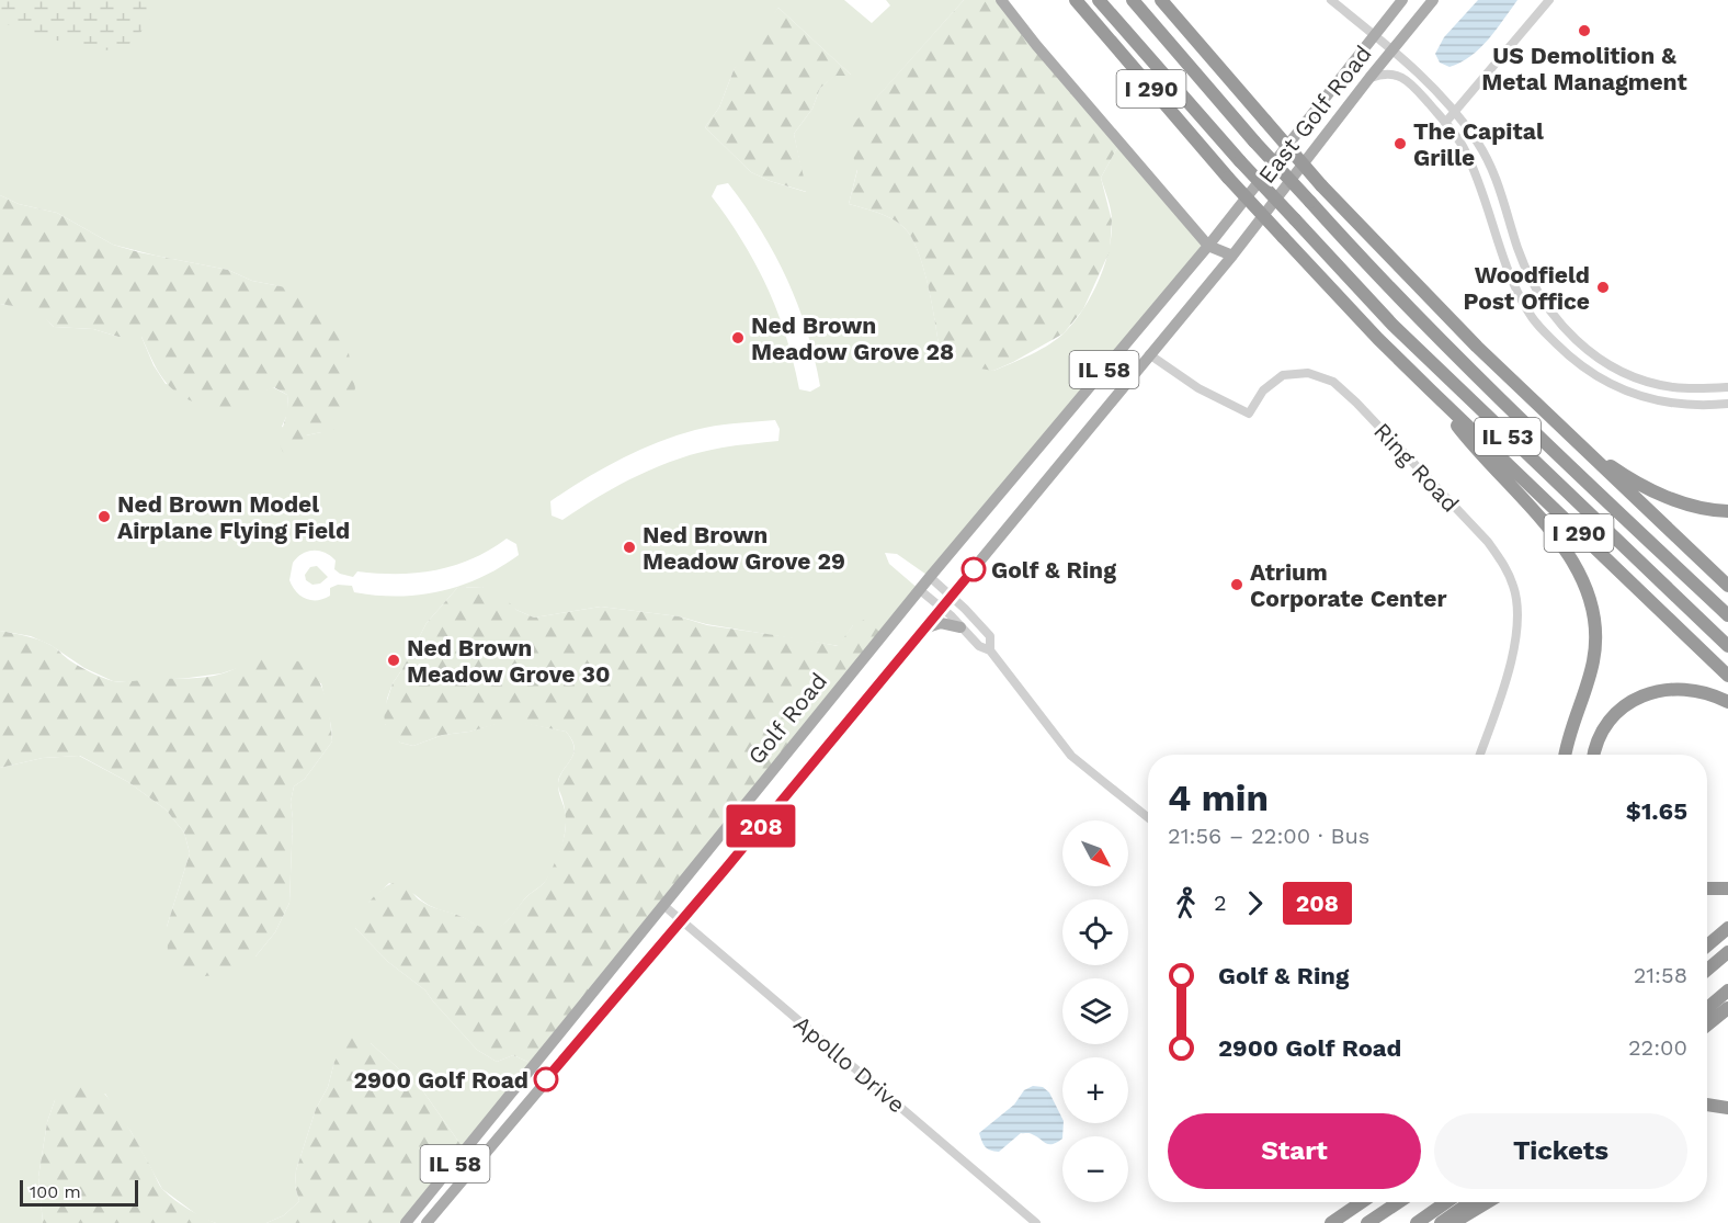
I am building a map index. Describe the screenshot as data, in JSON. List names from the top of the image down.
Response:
{
  "streets": {
    "highway": ["I 290", "IL 53"],
    "main road": ["East Golf Road", "IL 58", "Golf Road"],
    "street": ["Ring Road", "Apollo Drive"]
  },
  "crossings": [
    ["East Golf Road", "Golf Road"],
    ["Ring Road", "Golf Road"],
    ["Golf Road", "Apollo Drive"]
  ],
  "places": [
    "US Demolition & Metal Managment",
    "The Capital Grille",
    "Woodfield Post Office",
    "Ned Brown Meadow Grove 28",
    "Ned Brown Model Airplane Flying Field",
    "Ned Brown Meadow Grove 29",
    "Golf & Ring",
    "Atrium Corporate Center",
    "Ned Brown Meadow Grove 30",
    "2900 Golf Road"
  ],
  "lines": ["bus line 208"],
  "scale_bar": "100 m",
  "north": "bottom right",
  "page": {
    "on_map": "208",
    "heading": ["4 min", "21:56 – 22:00 · Bus", "$1.65"],
    "map_buttons": ["+", "−"],
    "legs": ["2", "208"],
    "list": [
      {
        "name": "Golf & Ring",
        "value": "21:58"
      },
      {
        "name": "2900 Golf Road",
        "value": "22:00"
      }
    ],
    "buttons": ["Start", "Tickets"],
    "scale": "100 m"
  }
}
